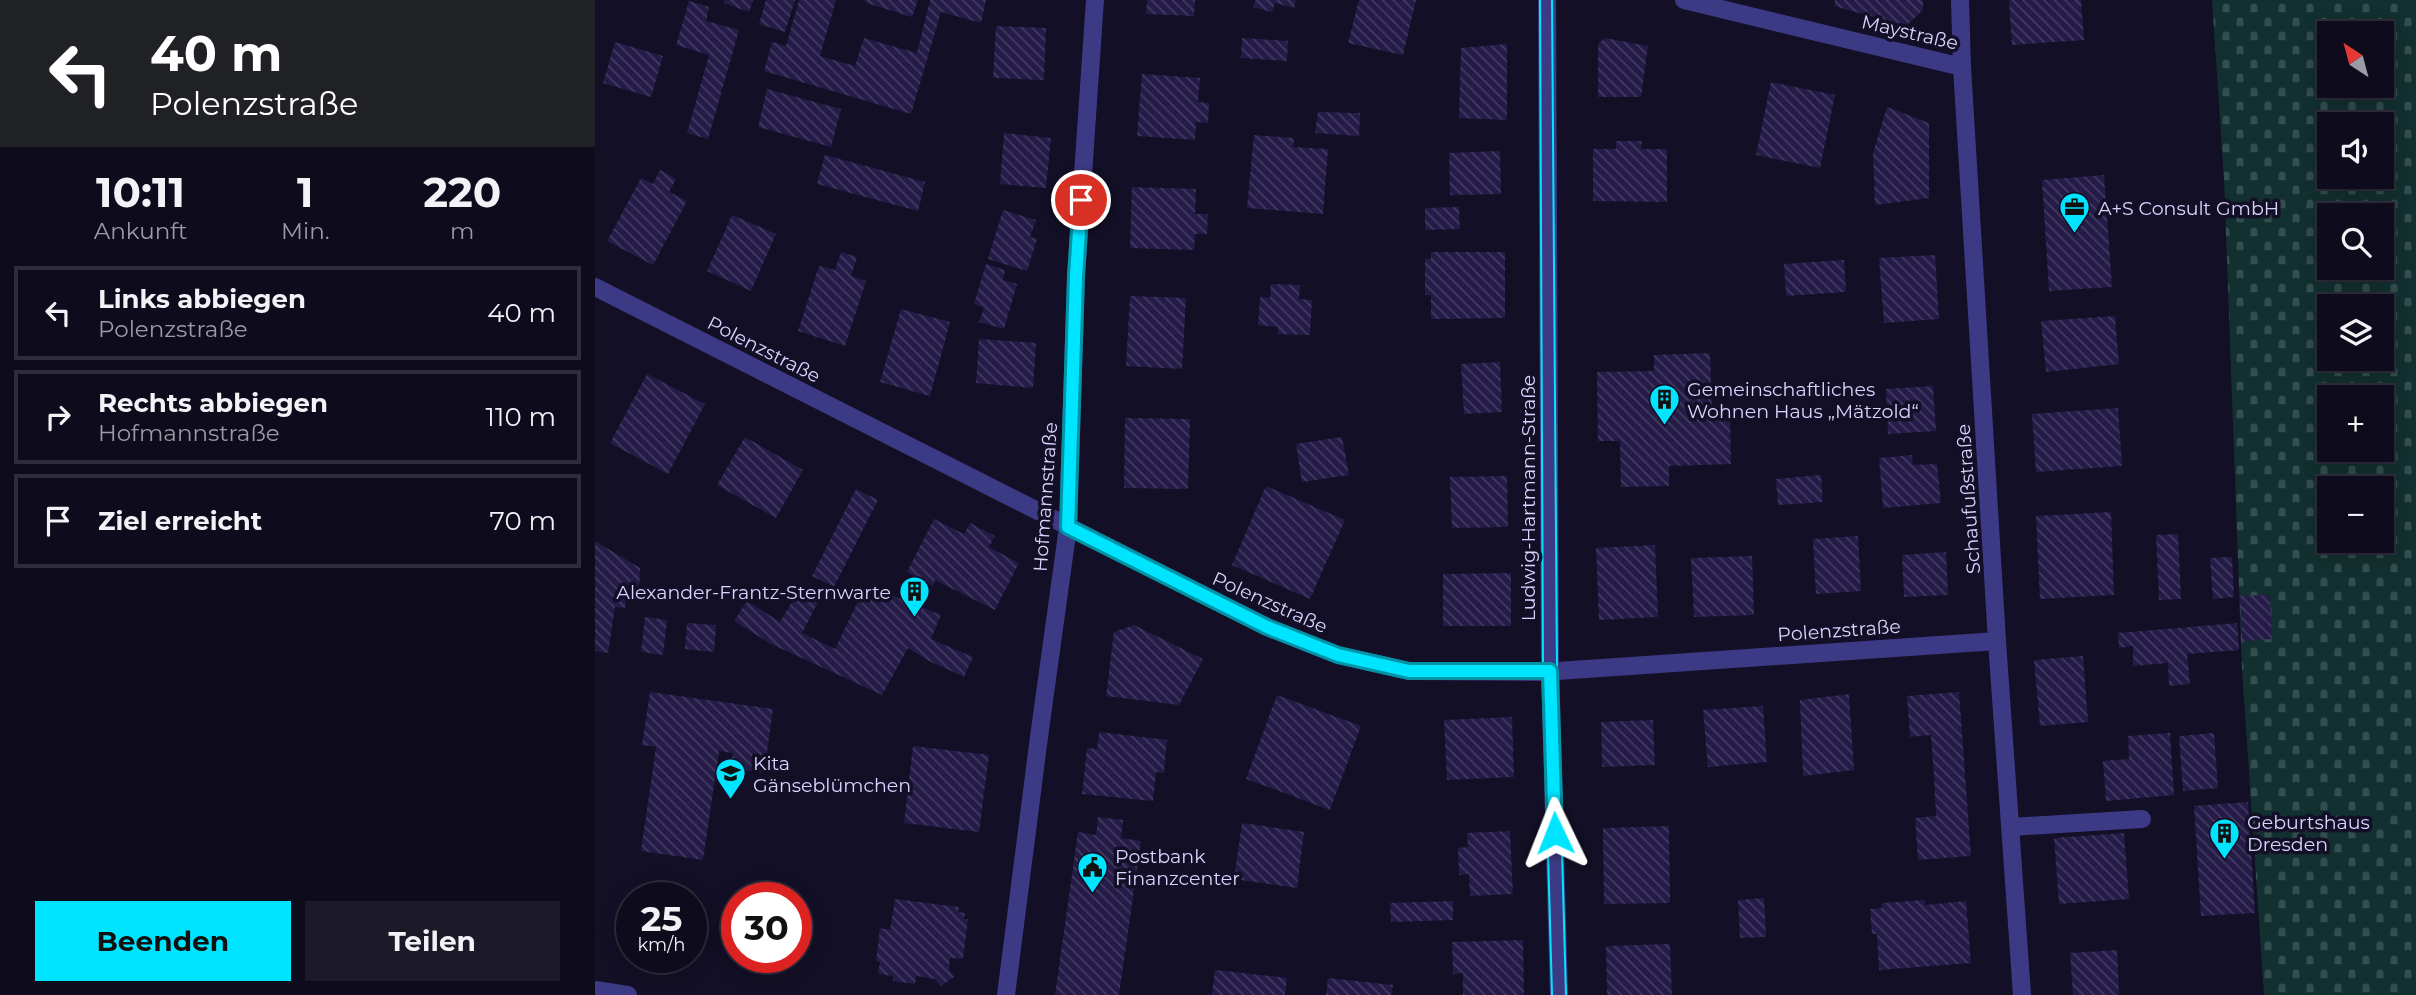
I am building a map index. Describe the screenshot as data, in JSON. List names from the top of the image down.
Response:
{
  "streets": {
    "street": [
      "Maystraße",
      "Polenzstraße",
      "Hofmannstraße",
      "Ludwig-Hartmann-Straße",
      "Schaufußstraße"
    ]
  },
  "crossings": [
    ["Maystraße", "Schaufußstraße"],
    ["Polenzstraße", "Hofmannstraße"],
    ["Polenzstraße", "Ludwig-Hartmann-Straße"],
    ["Polenzstraße", "Schaufußstraße"]
  ],
  "places": {
    "office": ["A+S Consult GmbH"],
    "building": ["Gemeinschaftliches Wohnen Haus „Mätzold“", "Alexander-Frantz-Sternwarte", "Geburtshaus Dresden"],
    "school or university": ["Kita Gänseblümchen"],
    "public building": ["Postbank Finanzcenter"]
  },
  "north": "top left",
  "page": {
    "turn": ["40 m", "Polenzstraße"],
    "map_buttons": ["+", "−"],
    "eta": [
      "10:11",
      "Ankunft",
      "1",
      "Min.",
      "220",
      "m"
    ],
    "list": [
      {
        "name": "Links abbiegen",
        "note": "Polenzstraße",
        "value": "40 m"
      },
      {
        "name": "Rechts abbiegen",
        "note": "Hofmannstraße",
        "value": "110 m"
      },
      {
        "name": "Ziel erreicht",
        "value": "70 m"
      }
    ],
    "speed": "25 km/h",
    "limit": "30",
    "buttons": ["Beenden", "Teilen"]
  }
}
